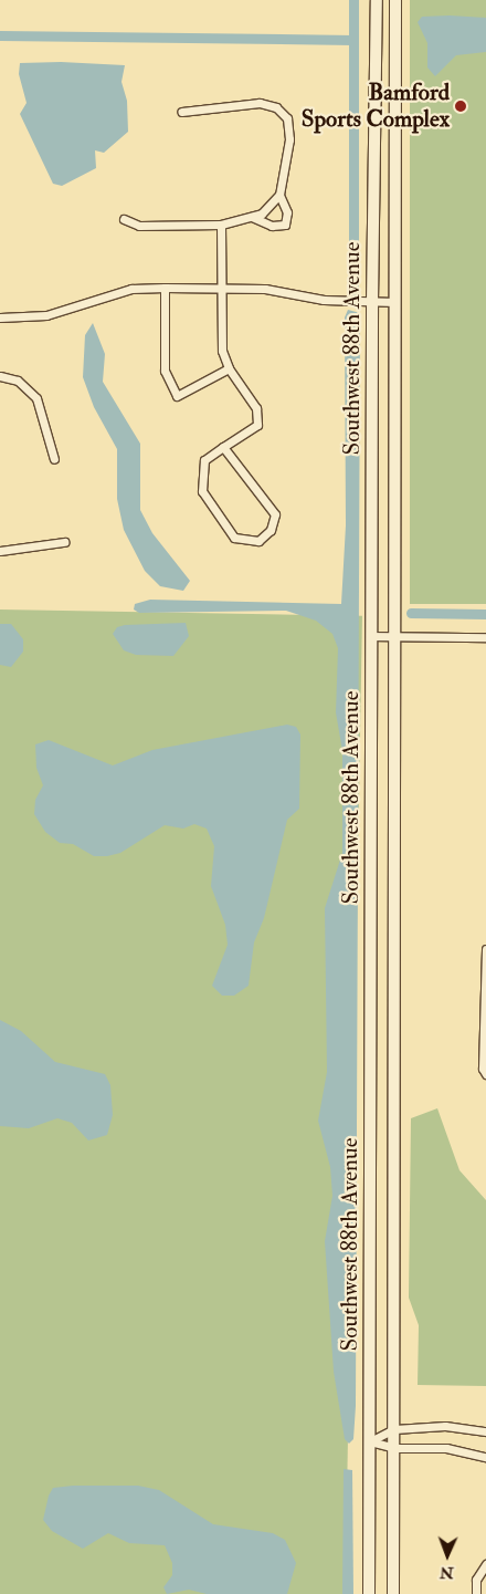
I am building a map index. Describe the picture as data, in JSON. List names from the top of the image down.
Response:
{
  "streets": {
    "main road": ["Southwest 88th Avenue"]
  },
  "places": ["Bamford Sports Complex"],
  "north": "bottom"
}
